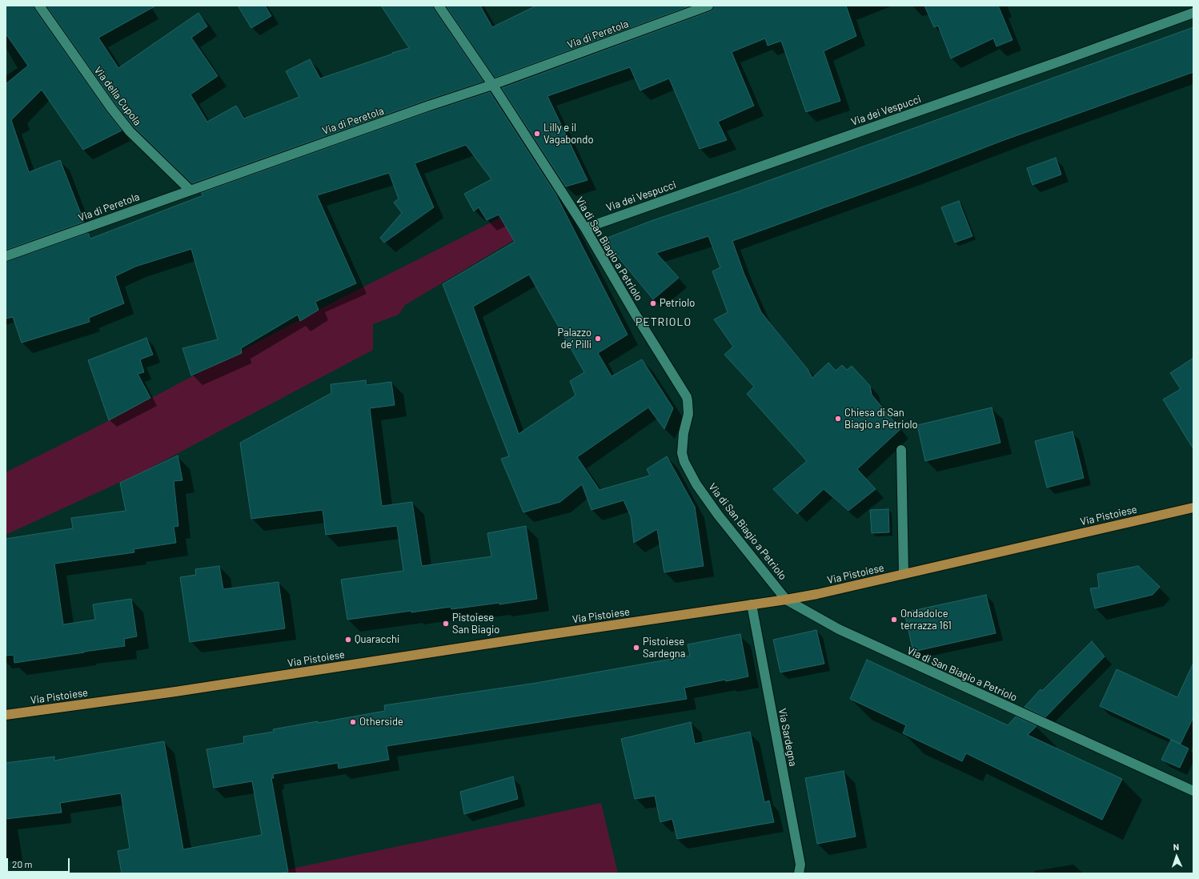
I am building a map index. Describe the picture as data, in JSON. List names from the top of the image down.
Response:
{
  "streets": {
    "main road": ["Via Pistoiese"],
    "street": [
      "Via di Peretola",
      "Via della Cupola",
      "Via dei Vespucci",
      "Via di San Biagio a Petriolo",
      "Via Sardegna"
    ]
  },
  "crossings": [
    ["Via di Peretola", "Via della Cupola"],
    ["Via di Peretola", "Via di San Biagio a Petriolo"],
    ["Via dei Vespucci", "Via di San Biagio a Petriolo"],
    ["Via di San Biagio a Petriolo", "Via Pistoiese"],
    ["Via Pistoiese", "Via Sardegna"]
  ],
  "districts": ["PETRIOLO"],
  "places": [
    "Lilly e il Vagabondo",
    "Petriolo",
    "Palazzo de’ Pilli",
    "Chiesa di San Biagio a Petriolo",
    "Ondadolce terrazza 161",
    "Pistoiese San Biagio",
    "Quaracchi",
    "Pistoiese Sardegna",
    "Otherside"
  ],
  "scale_bar": "20 m",
  "north": "top"
}
